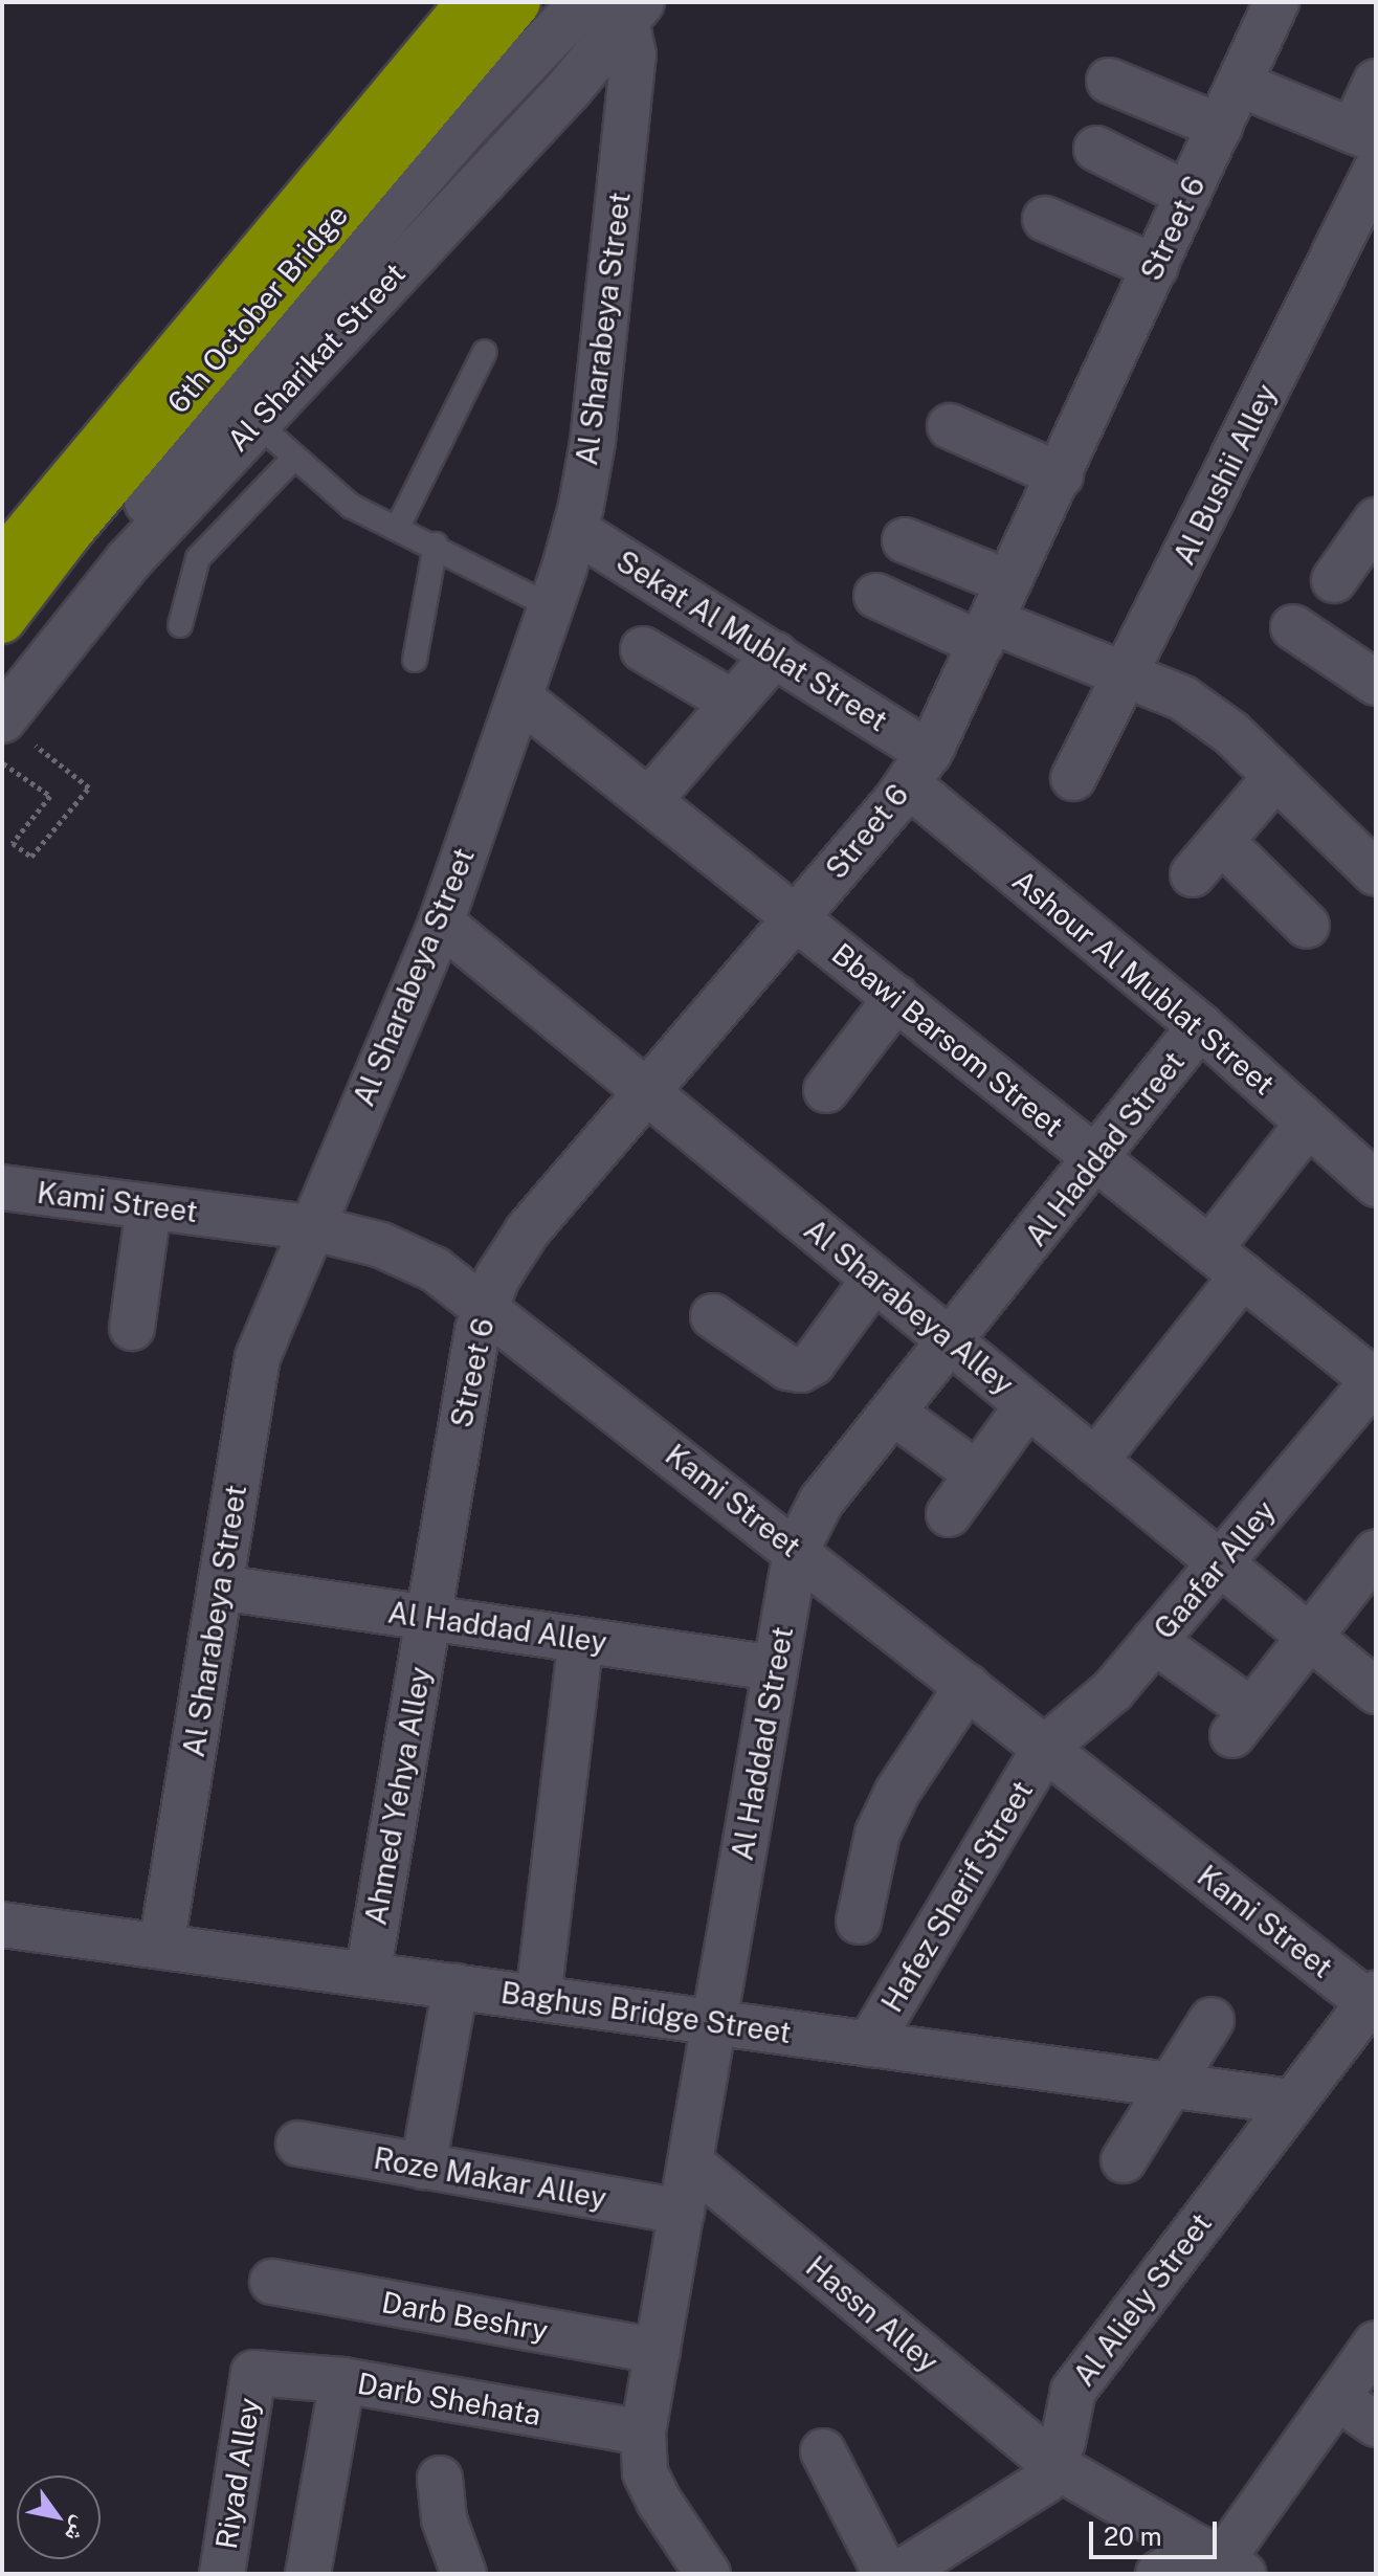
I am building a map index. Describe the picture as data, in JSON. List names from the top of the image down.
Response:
{
  "streets": {
    "highway": ["6th October Bridge"],
    "main road": ["Al Sharikat Street"],
    "street": [
      "Street 6",
      "Al Sharabeya Street",
      "Al Bushii Alley",
      "Sekat Al Mublat Street",
      "Ashour Al Mublat Street",
      "Bbawi Barsom Street",
      "Al Haddad Street",
      "Kami Street",
      "Al Sharabeya Alley",
      "Gaafar Alley",
      "Al Haddad Alley",
      "Ahmed Yehya Alley",
      "Hafez Sherif Street",
      "Baghus Bridge Street",
      "Roze Makar Alley",
      "Al Aliely Street",
      "Hassn Alley",
      "Darb Beshry",
      "Darb Shehata",
      "Riyad Alley"
    ]
  },
  "crossings": [
    ["Street 6", "Sekat Al Mublat Street"],
    ["Street 6", "Ashour Al Mublat Street"],
    ["Street 6", "Bbawi Barsom Street"],
    ["Street 6", "Kami Street"],
    ["Street 6", "Al Sharabeya Alley"],
    ["Street 6", "Al Haddad Alley"],
    ["Street 6", "Ahmed Yehya Alley"],
    ["Al Sharabeya Street", "Al Sharikat Street"],
    ["Al Sharabeya Street", "Sekat Al Mublat Street"],
    ["Al Sharabeya Street", "Bbawi Barsom Street"],
    ["Al Sharabeya Street", "Kami Street"],
    ["Al Sharabeya Street", "Al Sharabeya Alley"],
    ["Al Sharabeya Street", "Al Haddad Alley"],
    ["Al Sharabeya Street", "Baghus Bridge Street"],
    ["Sekat Al Mublat Street", "Ashour Al Mublat Street"],
    ["Ashour Al Mublat Street", "Al Haddad Street"],
    ["Bbawi Barsom Street", "Al Haddad Street"],
    ["Bbawi Barsom Street", "Gaafar Alley"],
    ["Al Haddad Street", "Kami Street"],
    ["Al Haddad Street", "Al Sharabeya Alley"],
    ["Al Haddad Street", "Al Haddad Alley"],
    ["Al Haddad Street", "Baghus Bridge Street"],
    ["Al Haddad Street", "Roze Makar Alley"],
    ["Al Haddad Street", "Hassn Alley"],
    ["Al Haddad Street", "Darb Beshry"],
    ["Al Haddad Street", "Darb Shehata"],
    ["Kami Street", "Gaafar Alley"],
    ["Kami Street", "Hafez Sherif Street"],
    ["Kami Street", "Al Aliely Street"],
    ["Al Sharabeya Alley", "Gaafar Alley"],
    ["Gaafar Alley", "Hafez Sherif Street"],
    ["Al Haddad Alley", "Ahmed Yehya Alley"],
    ["Ahmed Yehya Alley", "Baghus Bridge Street"],
    ["Hafez Sherif Street", "Baghus Bridge Street"],
    ["Baghus Bridge Street", "Al Aliely Street"],
    ["Al Aliely Street", "Hassn Alley"],
    ["Darb Shehata", "Riyad Alley"]
  ],
  "scale_bar": "20 m",
  "north": "bottom right"
}
